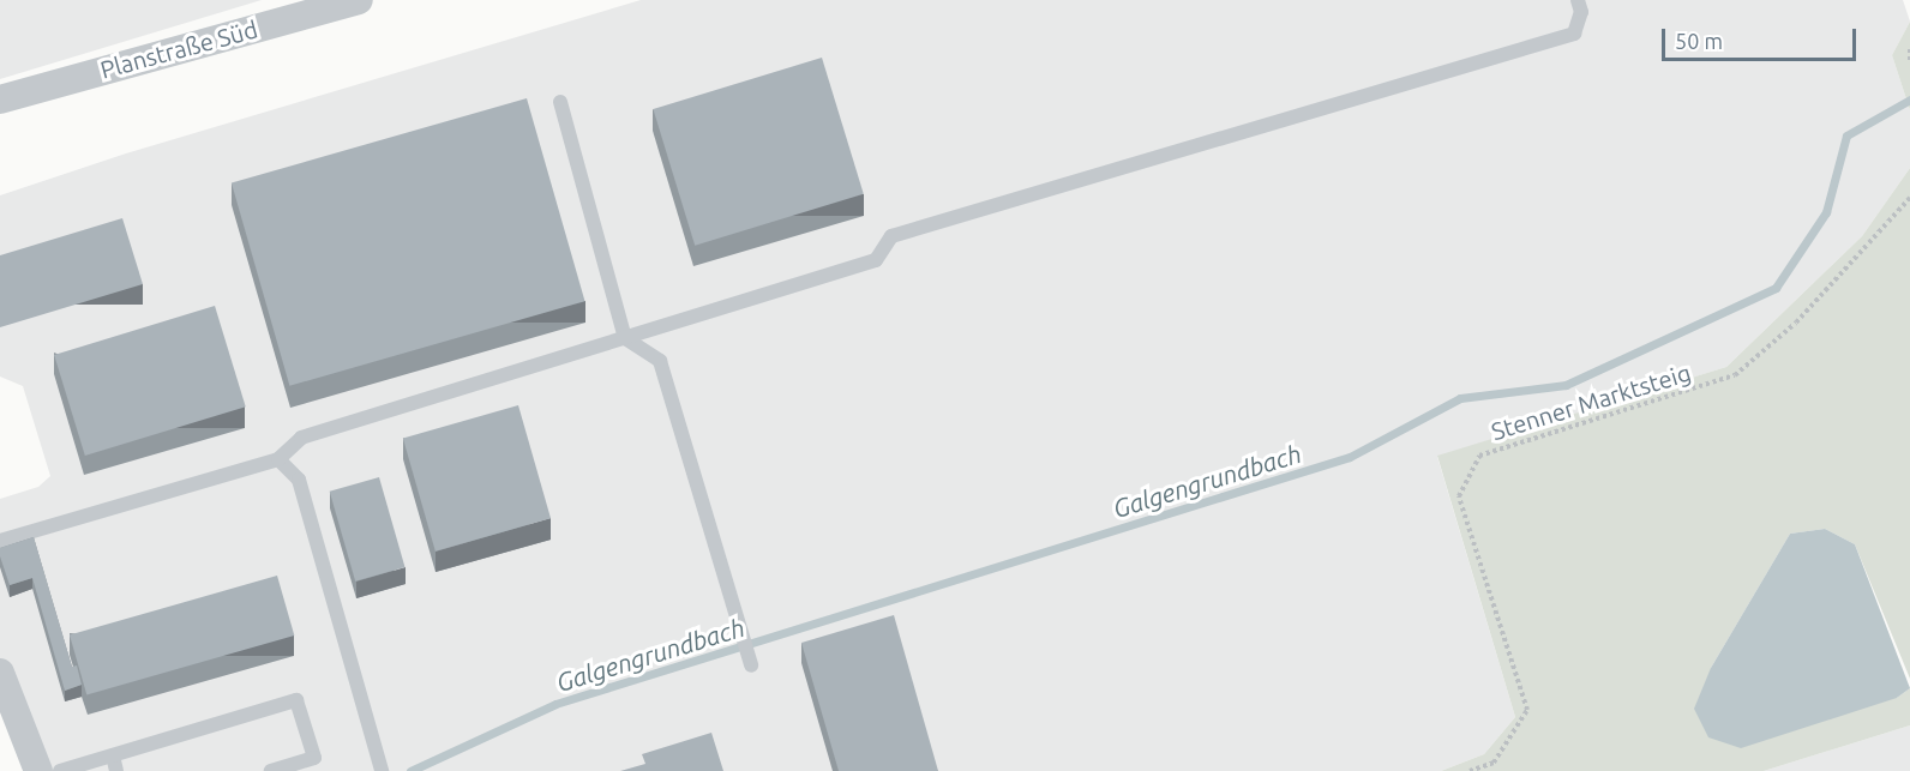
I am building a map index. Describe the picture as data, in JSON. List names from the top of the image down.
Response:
{
  "streets": {
    "street": ["Planstraße Süd"],
    "path": ["Stenner Marktsteig"]
  },
  "water": ["Galgengrundbach"],
  "scale_bar": "50 m"
}
